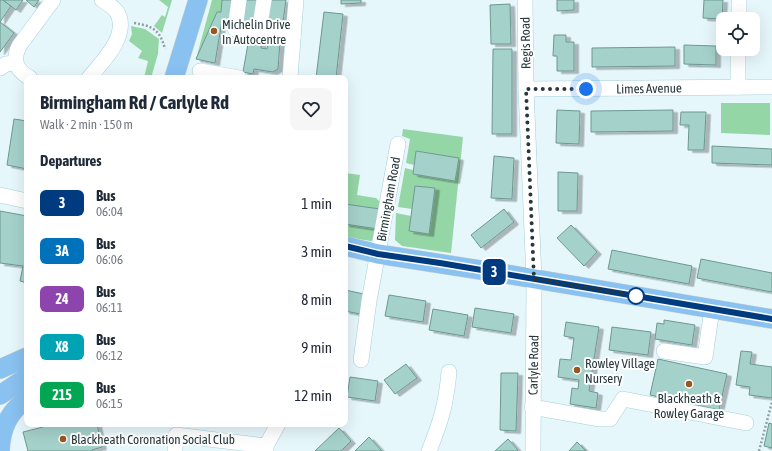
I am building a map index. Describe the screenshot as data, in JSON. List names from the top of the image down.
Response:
{
  "streets": {
    "main road": ["Birmingham Road"],
    "street": ["Regis Road", "Limes Avenue", "Carlyle Road"]
  },
  "crossings": [
    ["Regis Road", "Limes Avenue"],
    ["Regis Road", "Birmingham Road"],
    ["Regis Road", "Carlyle Road"],
    ["Birmingham Road", "Carlyle Road"]
  ],
  "places": [
    "Michelin Drive In Autocentre",
    "Rowley Village Nursery",
    "Blackheath & Rowley Garage",
    "Blackheath Coronation Social Club"
  ],
  "lines": ["bus line 3"],
  "page": {
    "on_map": "3",
    "heading": [
      ["Birmingham Rd / Carlyle Rd", "Walk · 2 min · 150 m"],
      "Departures"
    ],
    "list": [
      {
        "mark": "3",
        "name": "Bus",
        "note": "06:04",
        "value": "1 min"
      },
      {
        "mark": "3A",
        "name": "Bus",
        "note": "06:06",
        "value": "3 min"
      },
      {
        "mark": "24",
        "name": "Bus",
        "note": "06:11",
        "value": "8 min"
      },
      {
        "mark": "X8",
        "name": "Bus",
        "note": "06:12",
        "value": "9 min"
      },
      {
        "mark": "215",
        "name": "Bus",
        "note": "06:15",
        "value": "12 min"
      }
    ]
  }
}
